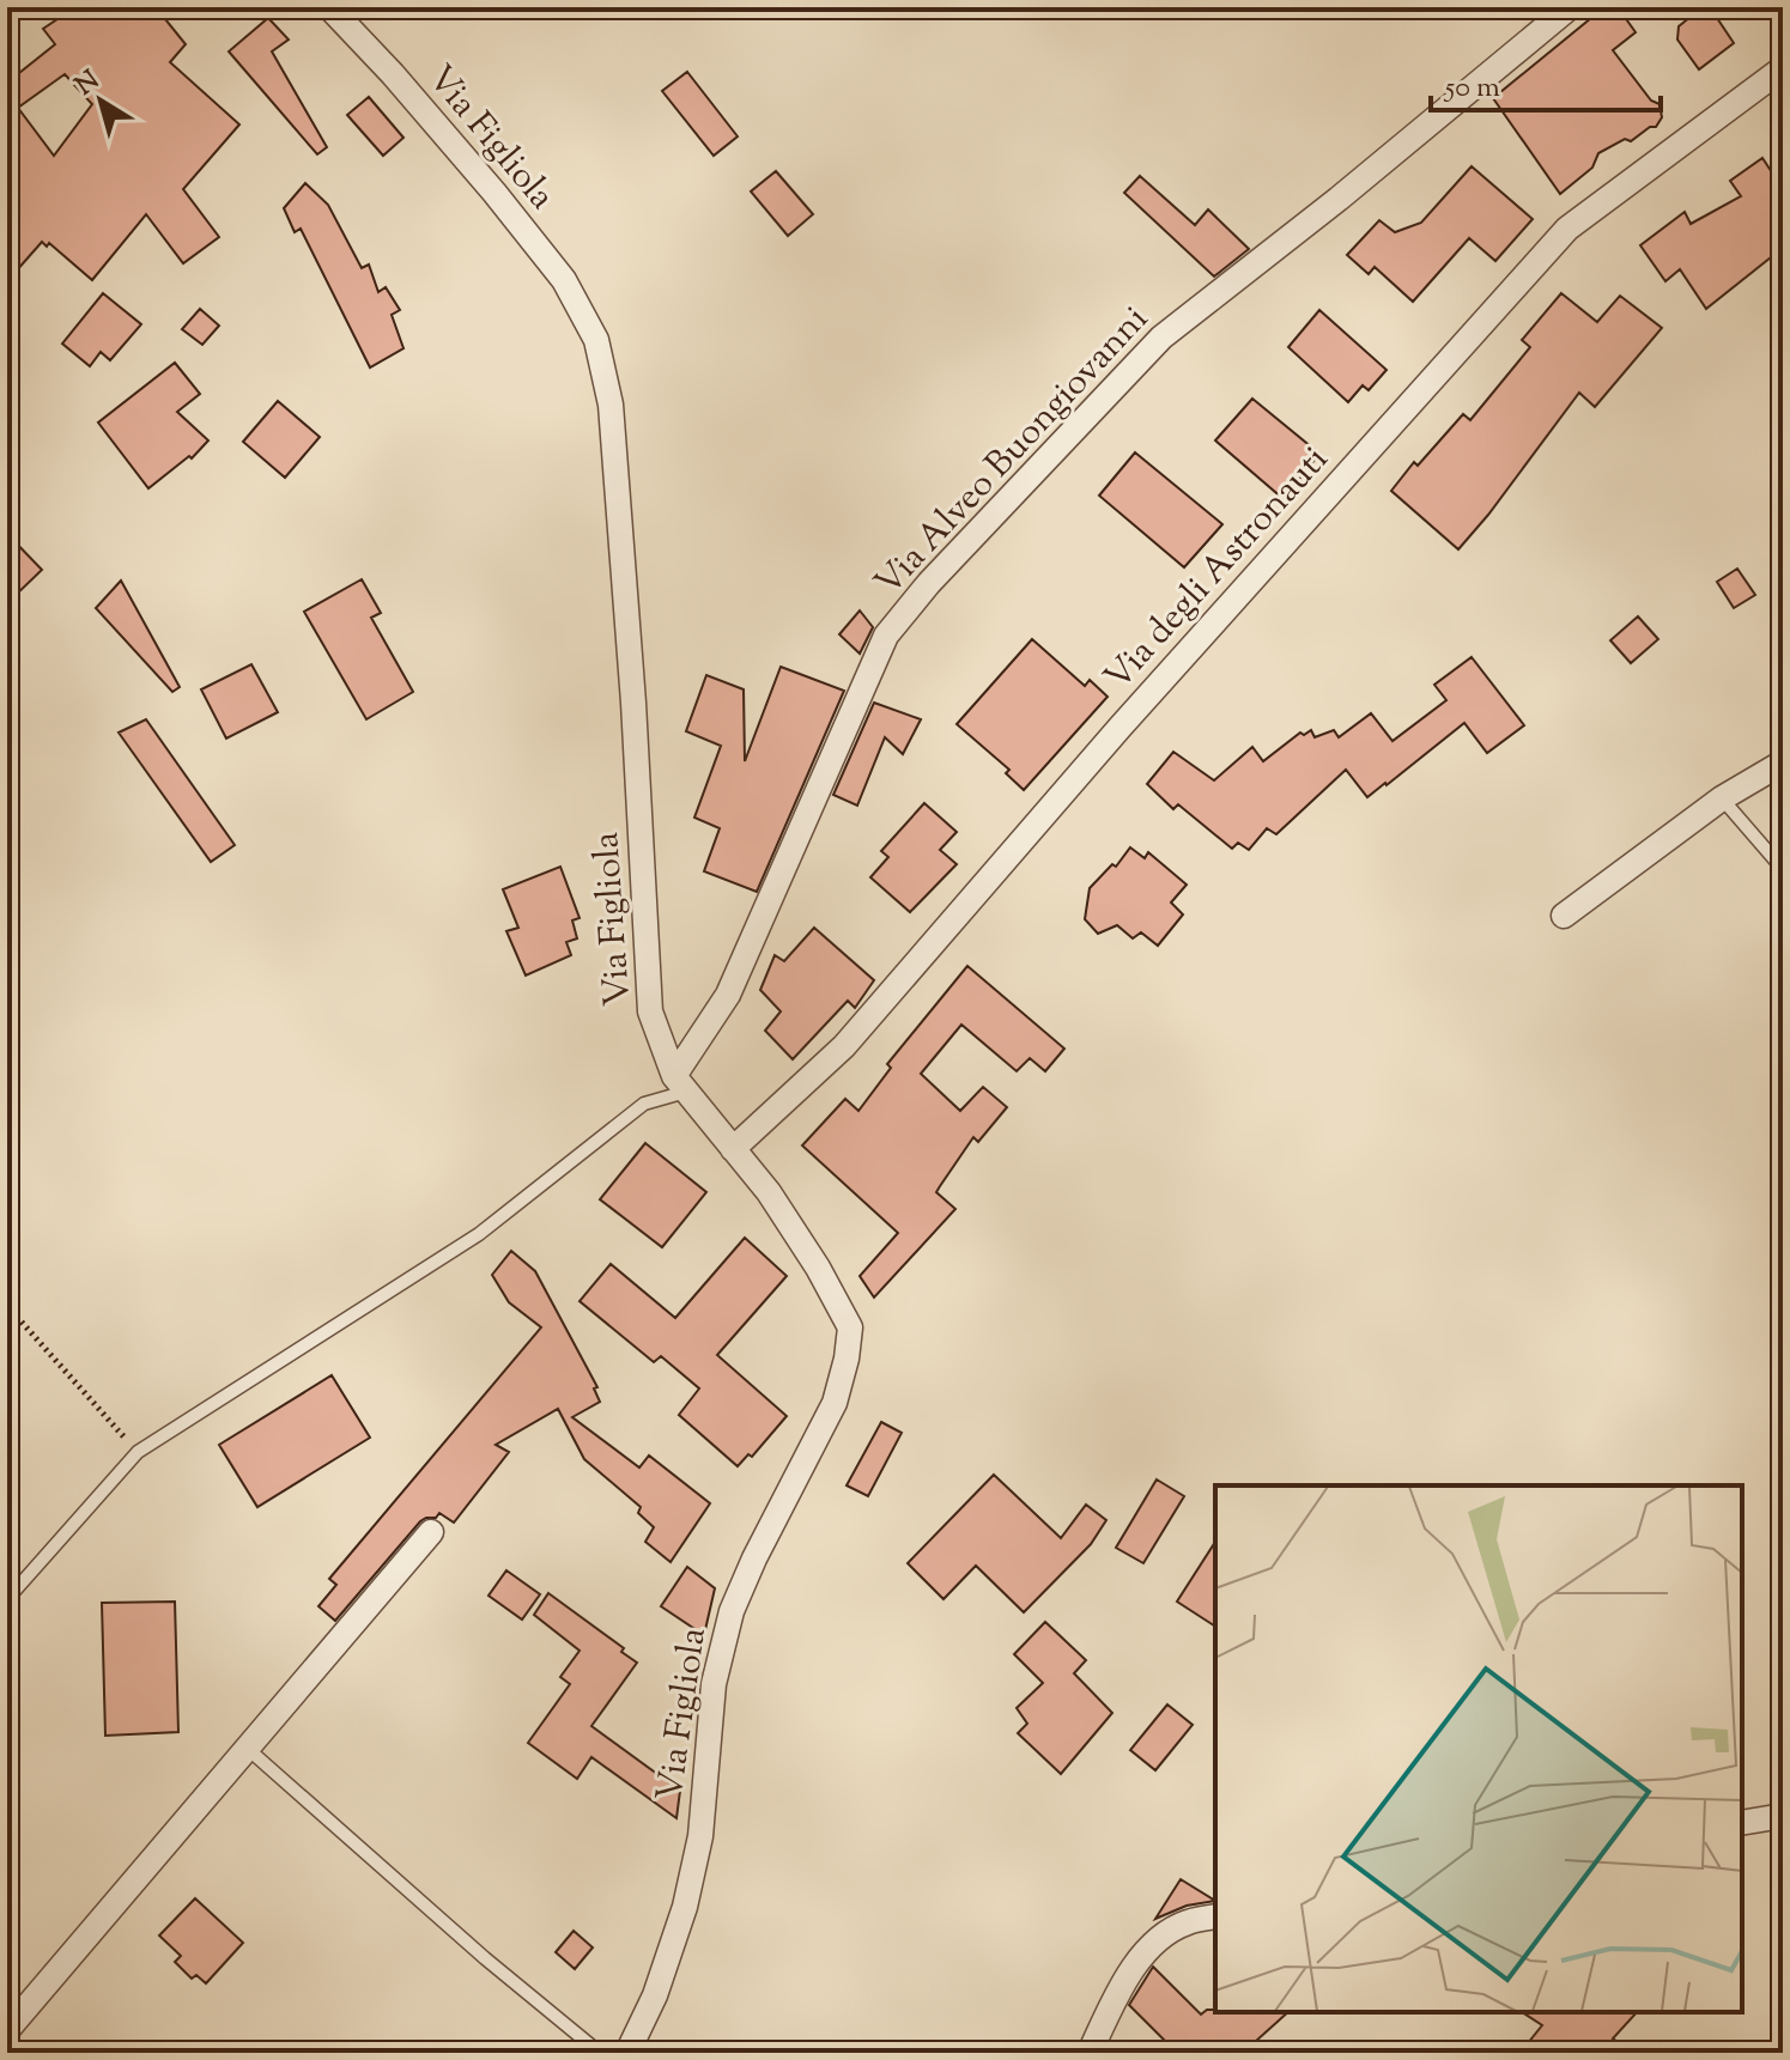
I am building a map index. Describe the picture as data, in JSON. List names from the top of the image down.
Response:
{
  "streets": {
    "street": ["Via Figliola", "Via Alveo Buongiovanni", "Via degli Astronauti"]
  },
  "crossings": [
    ["Via Figliola", "Via Alveo Buongiovanni"],
    ["Via Figliola", "Via degli Astronauti"]
  ],
  "scale_bar": "50 m",
  "north": "top left"
}
